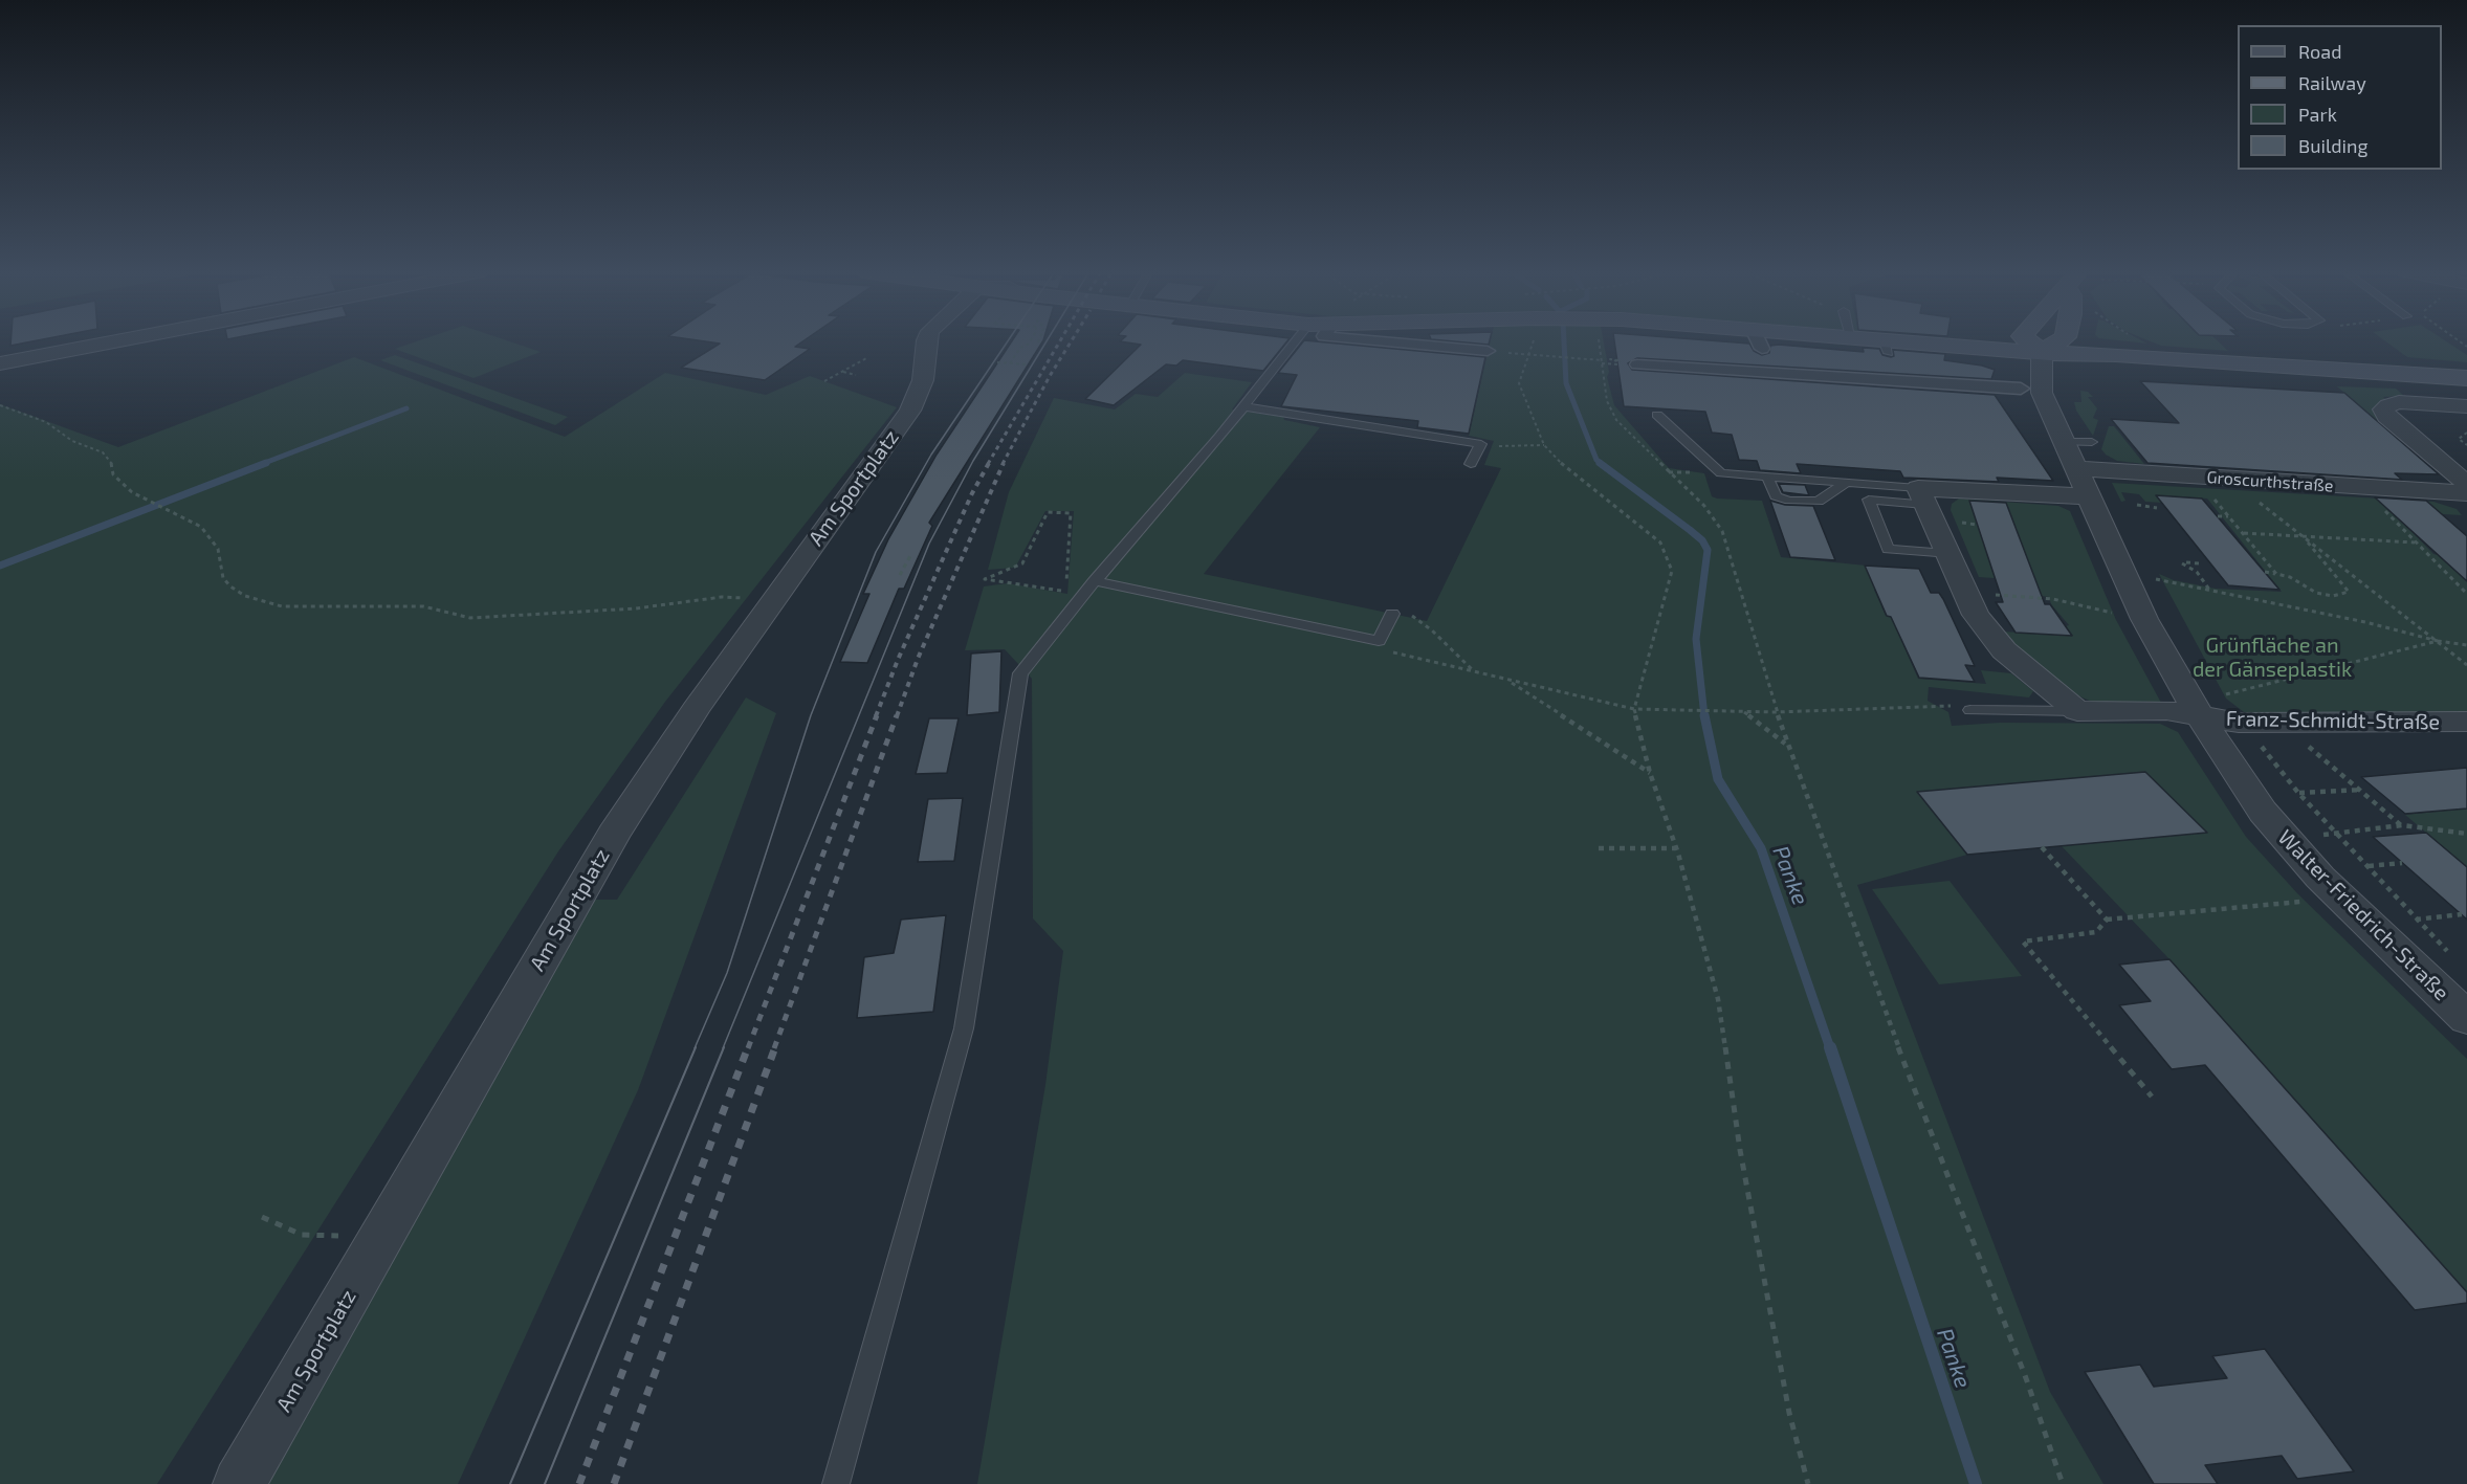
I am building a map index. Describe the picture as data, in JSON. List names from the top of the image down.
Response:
{
  "streets": {
    "street": [
      "Groscurthstraße",
      "Am Sportplatz",
      "Franz-Schmidt-Straße",
      "Walter-Friedrich-Straße"
    ]
  },
  "crossings": [
    ["Groscurthstraße", "Walter-Friedrich-Straße"],
    ["Franz-Schmidt-Straße", "Walter-Friedrich-Straße"]
  ],
  "water": ["Panke"],
  "parks": ["Grünfläche an der Gänseplastik"],
  "legend": [
    "Road",
    "Railway",
    "Park",
    "Building"
  ]
}
